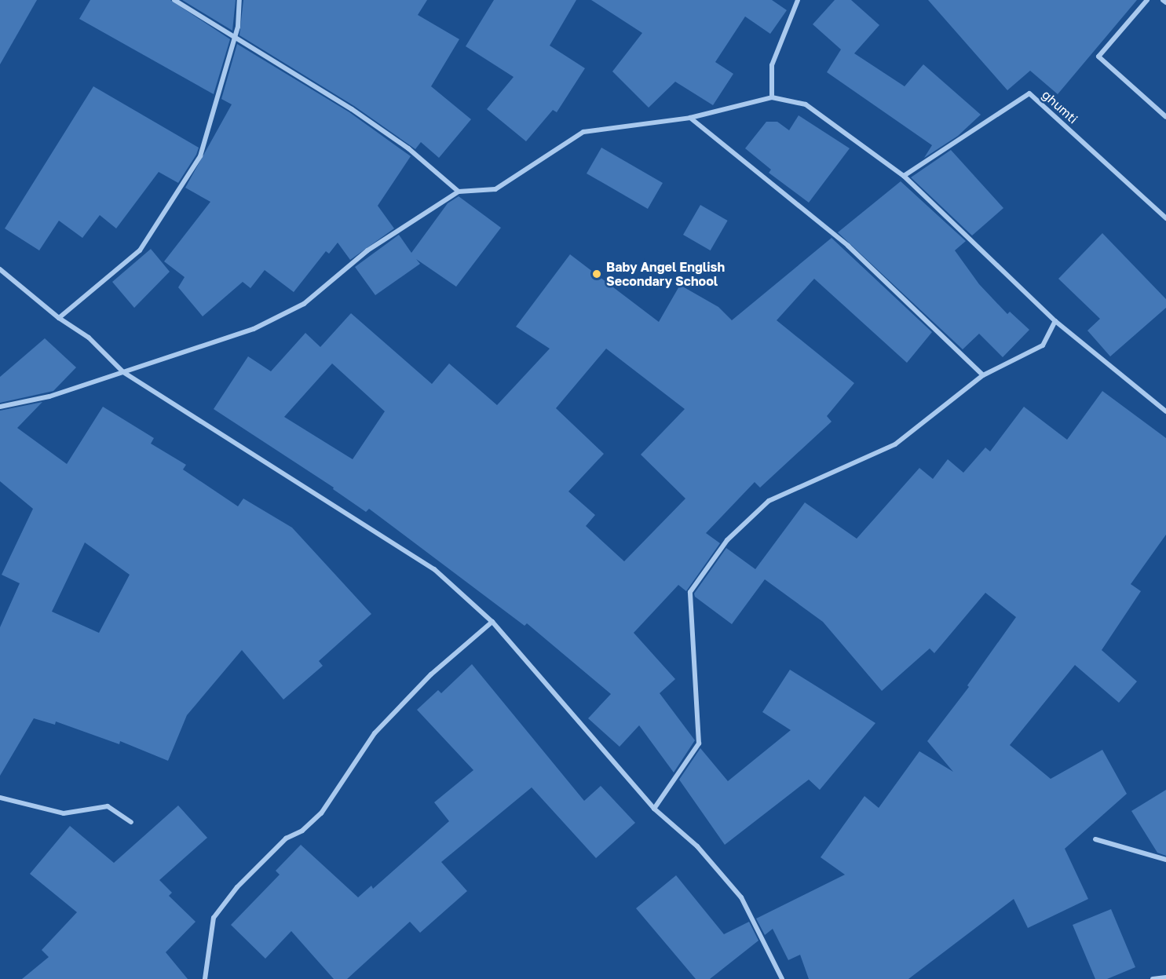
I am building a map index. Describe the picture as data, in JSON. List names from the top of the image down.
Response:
{
  "streets": {
    "street": ["ghumti"]
  },
  "places": ["Baby Angel English Secondary School"]
}
